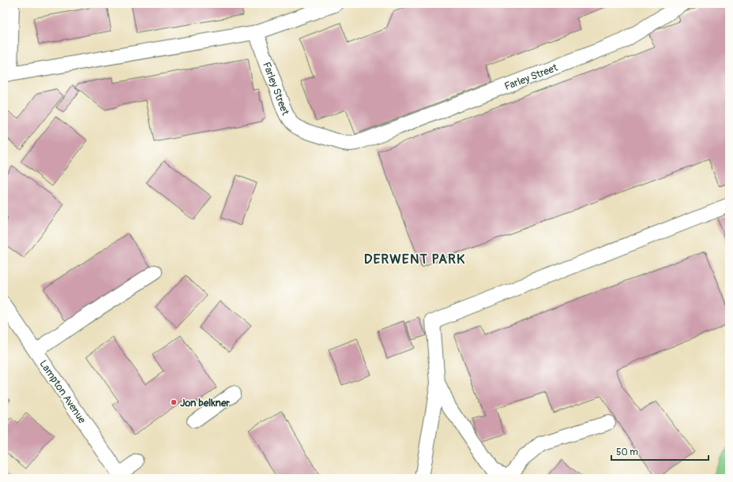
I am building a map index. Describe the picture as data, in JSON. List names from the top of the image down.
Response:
{
  "streets": {
    "street": ["Farley Street", "Lampton Avenue"]
  },
  "districts": ["DERWENT PARK"],
  "places": ["Jon belkner"],
  "scale_bar": "50 m"
}
